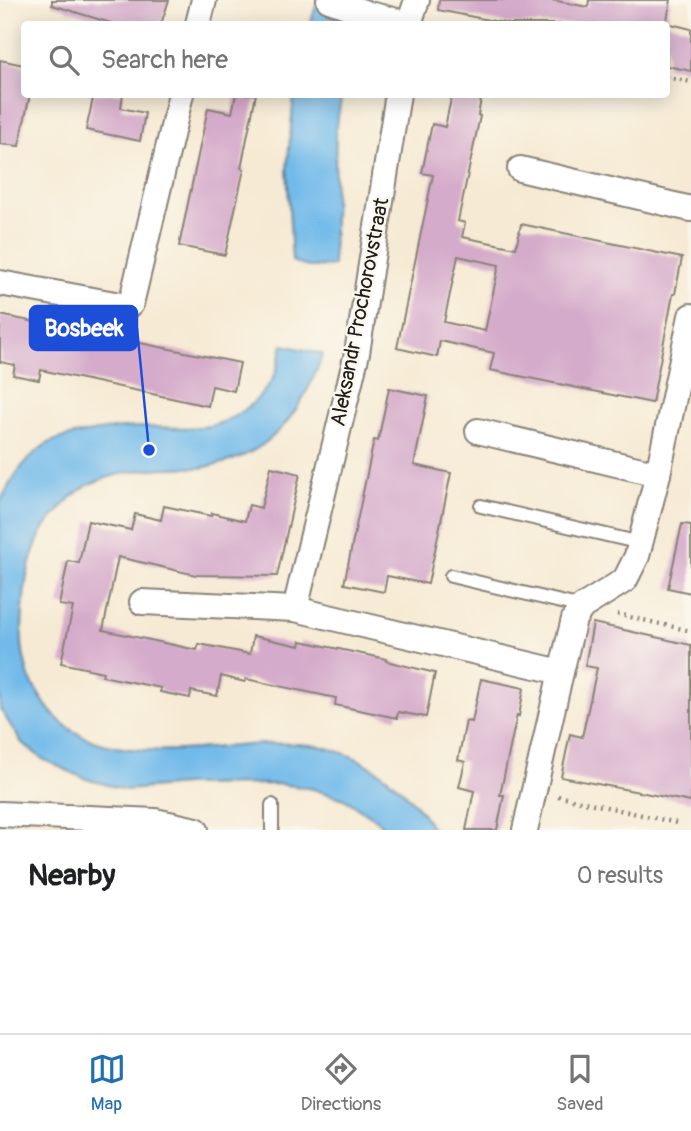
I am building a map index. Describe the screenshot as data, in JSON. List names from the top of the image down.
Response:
{
  "streets": {
    "street": ["Aleksandr Prochorovstraat"]
  },
  "places": ["Bosbeek"],
  "page": {
    "search": "Search here",
    "heading": ["Nearby", "0 results"],
    "nav": ["Map", "Directions", "Saved"]
  }
}
